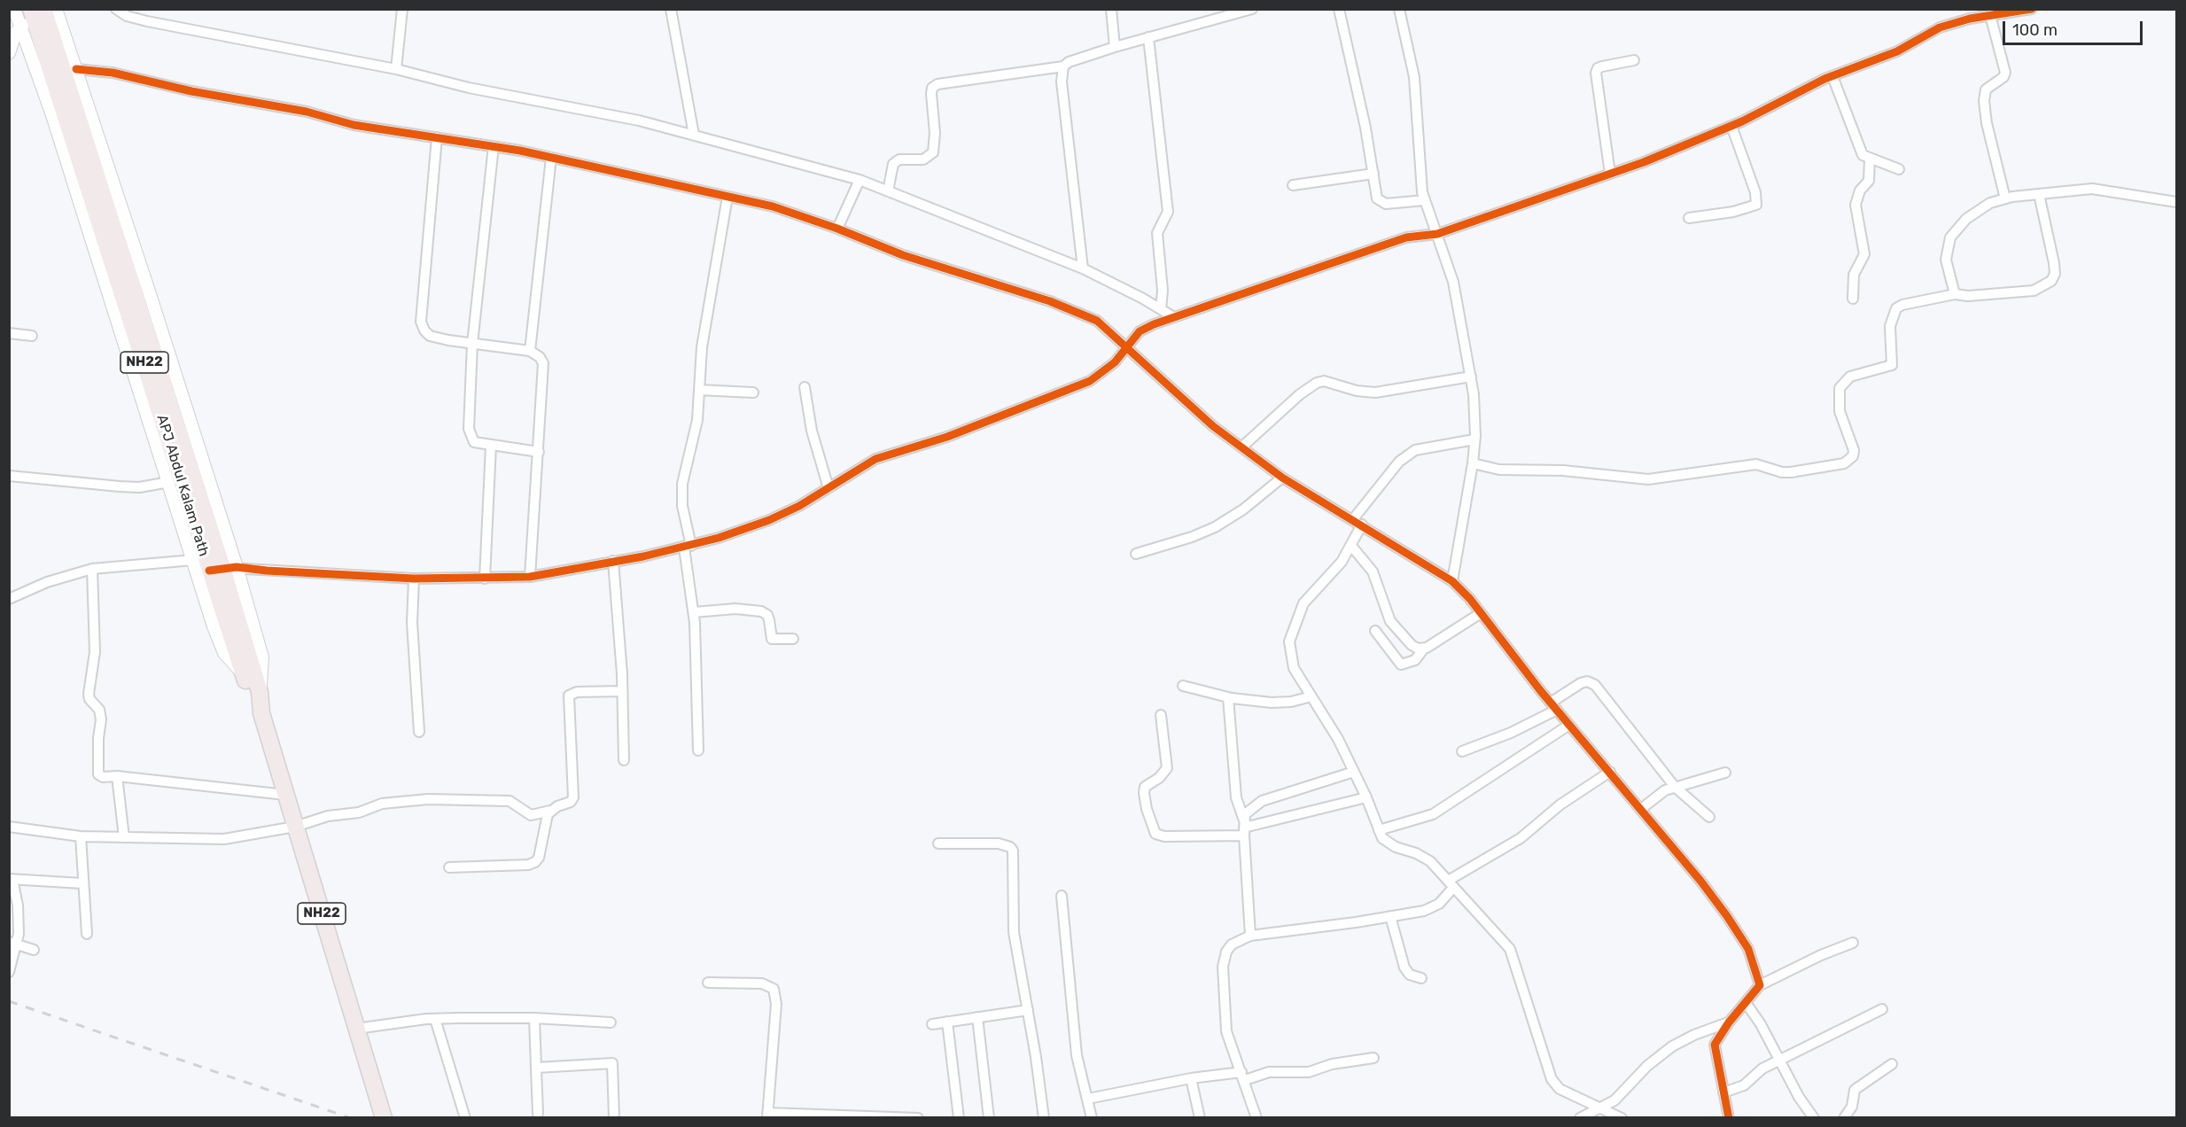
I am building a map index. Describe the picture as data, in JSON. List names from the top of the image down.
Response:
{
  "streets": {
    "highway": ["NH22", "APJ Abdul Kalam Path"]
  },
  "crossings": [
    ["NH22", "APJ Abdul Kalam Path"]
  ],
  "scale_bar": "100 m"
}
